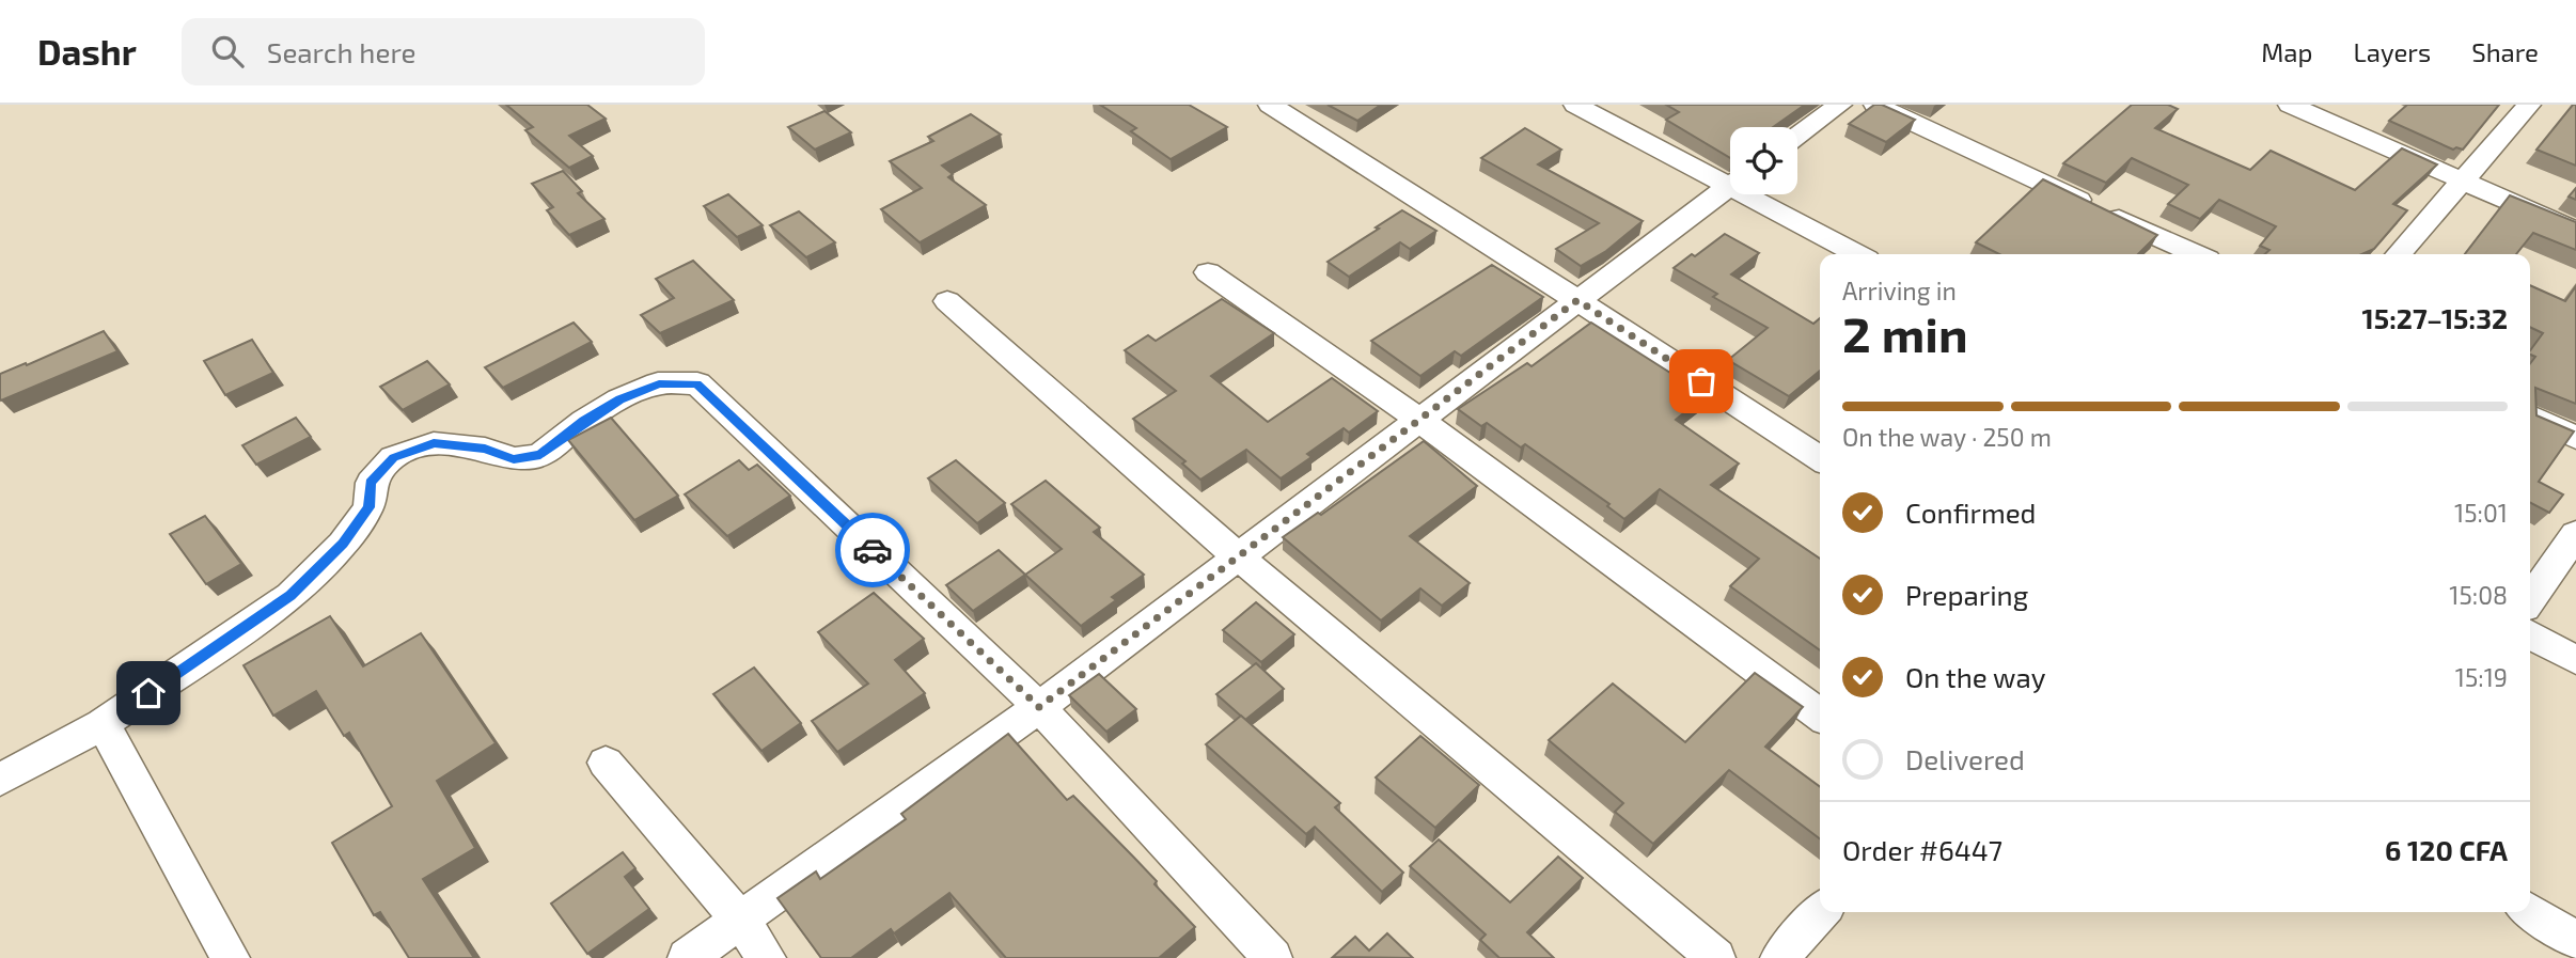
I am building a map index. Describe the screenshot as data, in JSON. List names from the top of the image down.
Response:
{
  "page": {
    "header": "Dashr",
    "search": "Search here",
    "nav": ["Map", "Layers", "Share"],
    "heading": ["2 min", "Arriving in", "15:27–15:32"],
    "panel": ["Order #6447", "6 120 CFA"],
    "bar": "On the way · 250 m",
    "list": [
      ["Confirmed", "15:01"],
      ["Preparing", "15:08"],
      ["On the way", "15:19"],
      "Delivered"
    ]
  }
}
